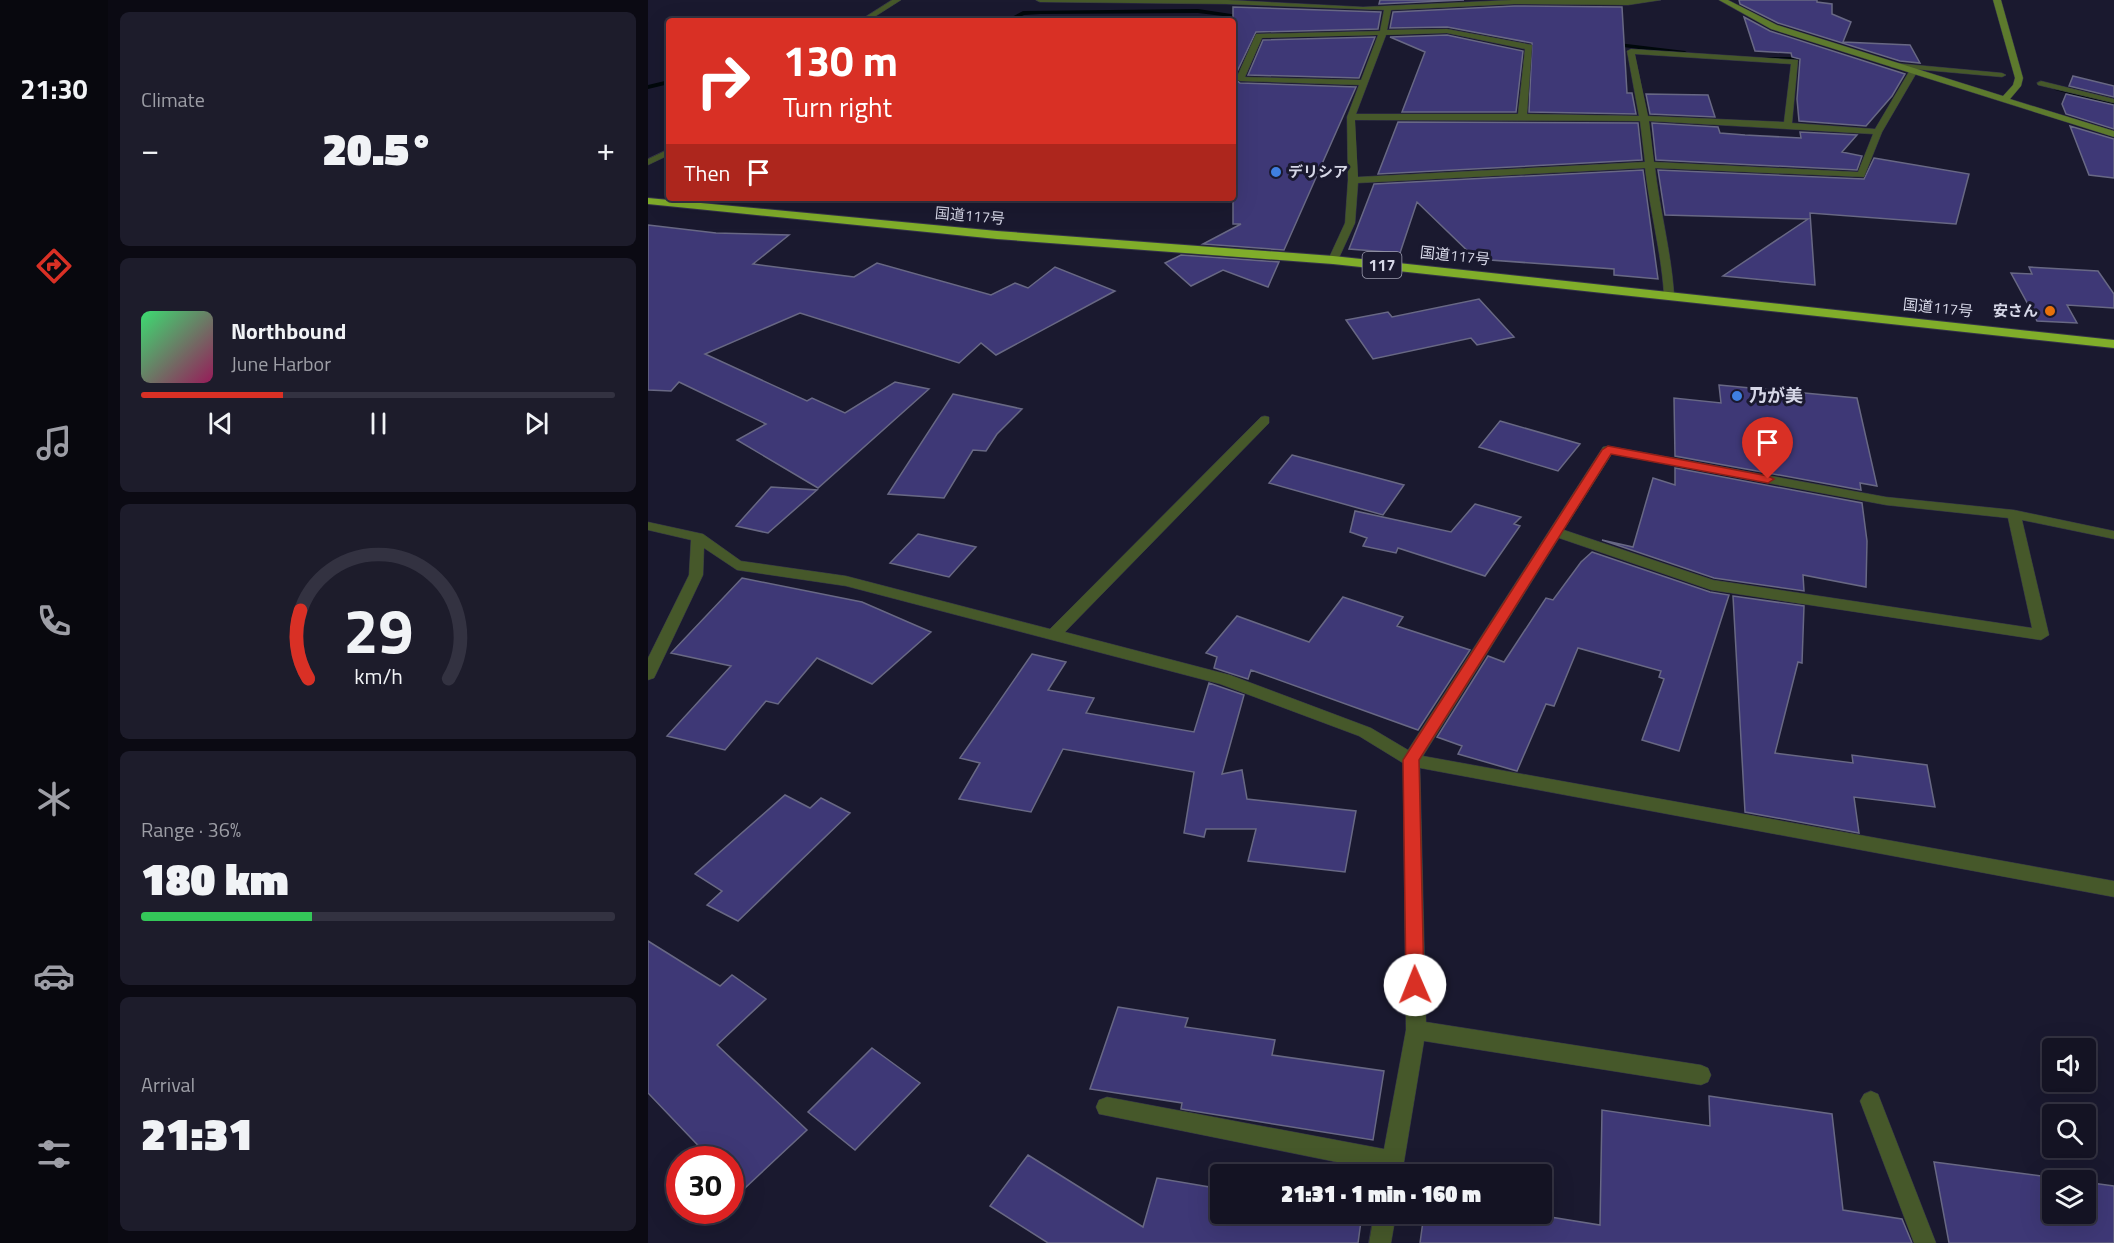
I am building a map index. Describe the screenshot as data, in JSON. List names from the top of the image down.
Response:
{
  "streets": {
    "highway": ["国道117号", "117"]
  },
  "places": ["デリシア", "安さん", "乃が美"],
  "page": {
    "tabs": "21:30",
    "tile": [
      "Climate",
      ["Range · 36%", "180 km"],
      ["Arrival", "21:31"]
    ],
    "turn": ["130 m", "Turn right"],
    "heat": ["−", "20.5°", "+"],
    "then": "Then",
    "song": ["Northbound", "June Harbor"],
    "limit": "30",
    "trip": "21:31 · 1 min · 160 m",
    "gauge": ["29", "km/h"]
  }
}
